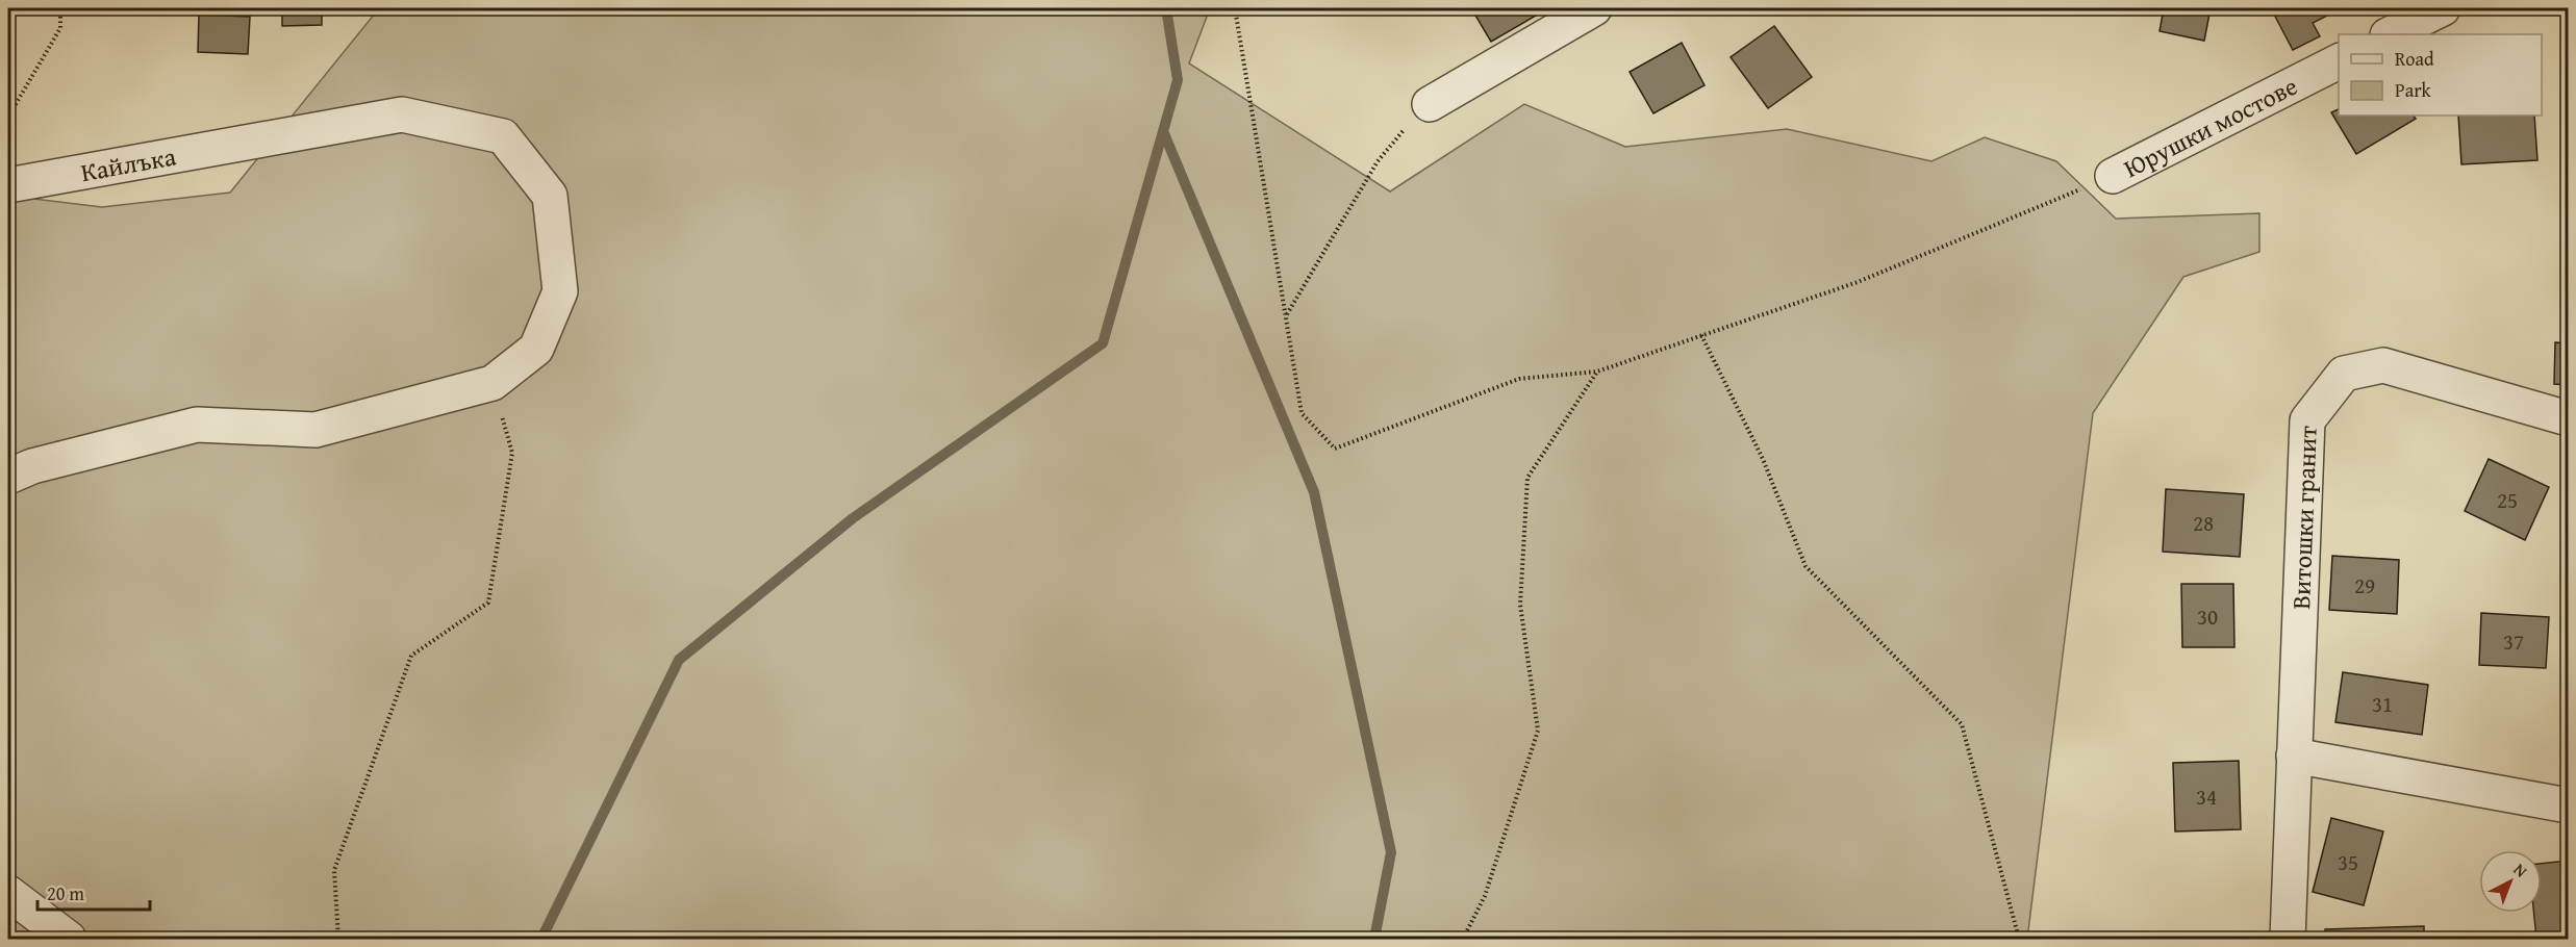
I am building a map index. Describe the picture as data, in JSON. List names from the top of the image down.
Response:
{
  "streets": {
    "street": ["Юрушки мостове", "Кайлъка", "Витошки гранит"]
  },
  "house_numbers": [
    "25",
    "28",
    "29",
    "30",
    "37",
    "31",
    "34",
    "35"
  ],
  "legend": ["Road", "Park"],
  "scale_bar": "20 m",
  "north": "top right"
}
